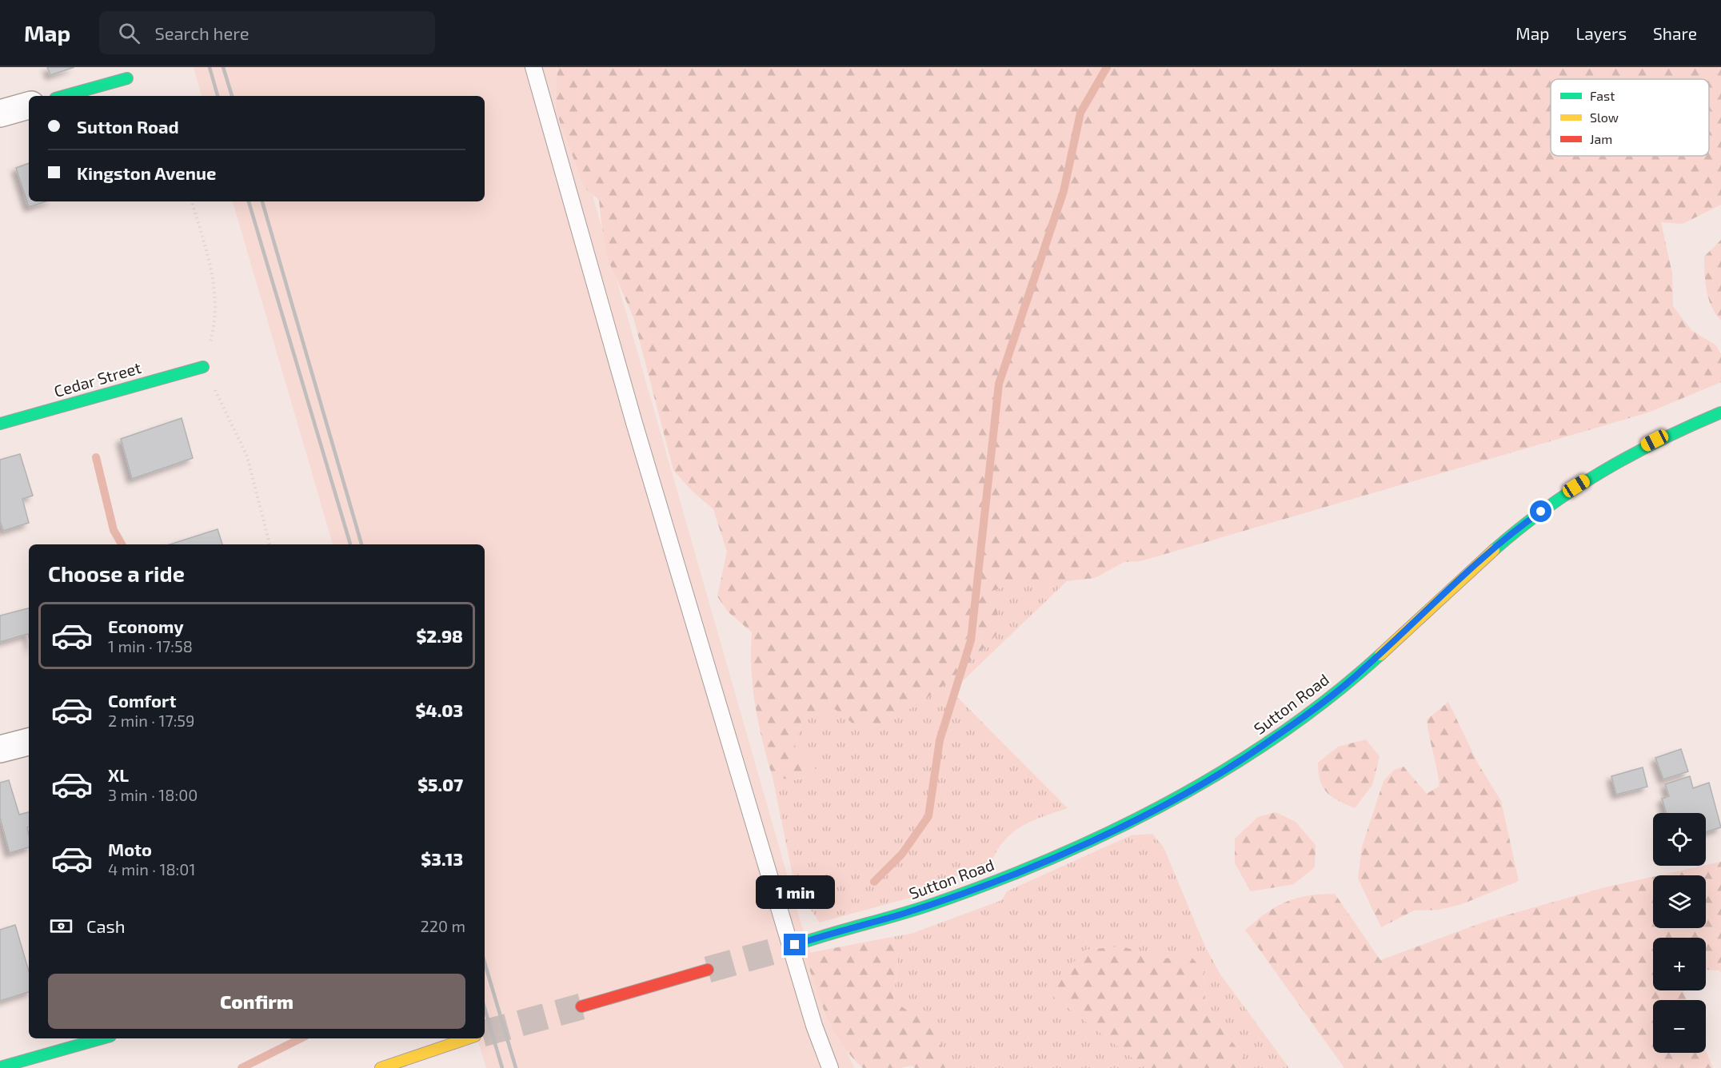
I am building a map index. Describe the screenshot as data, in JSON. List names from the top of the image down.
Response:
{
  "streets": {
    "street": ["Cedar Street", "Sutton Road"]
  },
  "legend": ["Fast", "Slow", "Jam"],
  "page": {
    "header": "Map",
    "search": "Search here",
    "nav": ["Map", "Layers", "Share"],
    "banner": ["Sutton Road", "Kingston Avenue"],
    "heading": "Choose a ride",
    "list": [
      {
        "name": "Economy",
        "note": "1 min · 17:58",
        "value": "$2.98"
      },
      {
        "name": "Comfort",
        "note": "2 min · 17:59",
        "value": "$4.03"
      },
      {
        "name": "XL",
        "note": "3 min · 18:00",
        "value": "$5.07"
      },
      {
        "name": "Moto",
        "note": "4 min · 18:01",
        "value": "$3.13"
      }
    ],
    "map_buttons": ["+", "−"],
    "bubble": "1 min",
    "pay": ["Cash", "220 m"],
    "buttons": "Confirm"
  }
}
